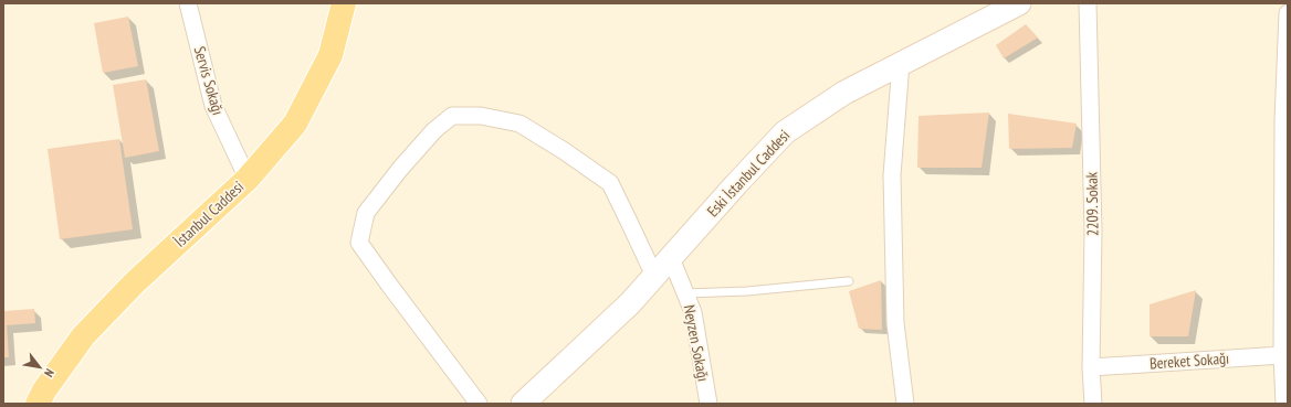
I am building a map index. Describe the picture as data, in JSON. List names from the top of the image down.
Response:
{
  "streets": {
    "main road": ["Eski İstanbul Caddesi", "İstanbul Caddesi"],
    "street": [
      "Servis Sokağı",
      "2209. Sokak",
      "Neyzen Sokağı",
      "Bereket Sokağı"
    ]
  },
  "crossings": [
    ["Servis Sokağı", "İstanbul Caddesi"],
    ["Eski İstanbul Caddesi", "Neyzen Sokağı"],
    ["2209. Sokak", "Bereket Sokağı"]
  ],
  "north": "bottom right"
}
